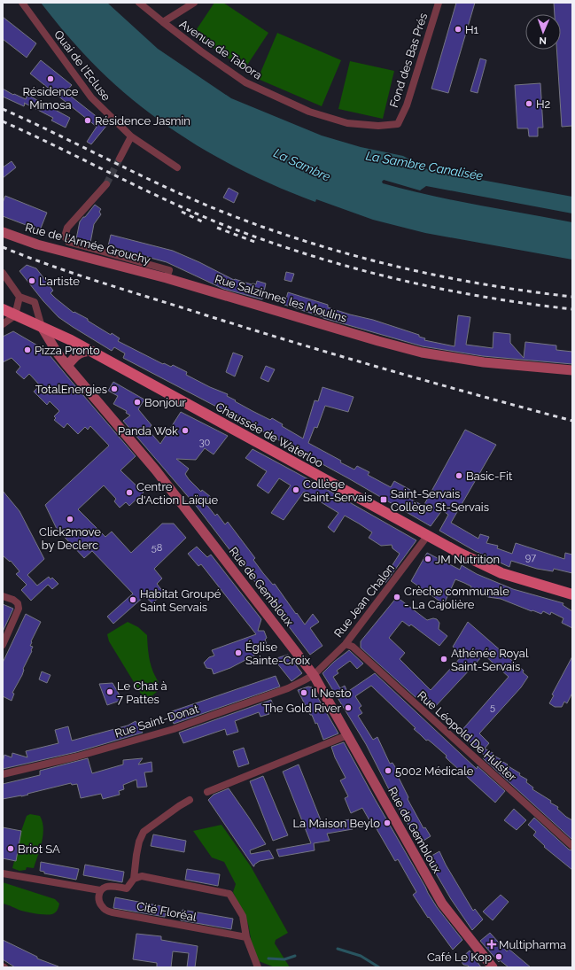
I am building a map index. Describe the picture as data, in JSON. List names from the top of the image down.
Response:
{
  "streets": {
    "main road": [
      "Rue de l'Armée Grouchy",
      "Rue Salzinnes les Moulins",
      "Chaussée de Waterloo",
      "Rue de Gembloux"
    ],
    "street": [
      "Avenue de Tabora",
      "Fond des Bas Prés",
      "Quai de l'Ecluse",
      "Rue Jean Chalon",
      "Rue Saint-Donat",
      "Rue Léopold De Hulster",
      "Cité Floréal"
    ]
  },
  "crossings": [
    ["Avenue de Tabora", "Fond des Bas Prés"],
    ["Rue de l'Armée Grouchy", "Rue Salzinnes les Moulins"],
    ["Chaussée de Waterloo", "Rue de Gembloux"],
    ["Chaussée de Waterloo", "Rue Jean Chalon"],
    ["Rue de Gembloux", "Rue Jean Chalon"],
    ["Rue de Gembloux", "Rue Saint-Donat"],
    ["Rue Jean Chalon", "Rue Saint-Donat"],
    ["Rue Jean Chalon", "Rue Léopold De Hulster"]
  ],
  "water": ["La Sambre", "La Sambre Canalisée"],
  "places": {
    "other": [
      "H1",
      "Résidence Mimosa",
      "H2",
      "Résidence Jasmin",
      "L'artiste",
      "Pizza Pronto",
      "TotalEnergies",
      "Bonjour",
      "Panda Wok",
      "Basic-Fit",
      "Collège Saint-Servais",
      "Centre d'Action Laïque",
      "Click2move by Declerc",
      "JM Nutrition",
      "Crèche communale - La Cajolière",
      "Habitat Groupé Saint Servais",
      "Église Sainte-Croix",
      "Athénée Royal Saint-Servais",
      "Le Chat à 7 Pattes",
      "Il Nesto",
      "The Gold River",
      "5002 Médicale",
      "La Maison Beylo",
      "Briot SA",
      "Café Le Kop"
    ],
    "transit": ["Saint-Servais Collège St-Servais"],
    "health": ["Multipharma"]
  },
  "house_numbers": [
    "30",
    "58",
    "97",
    "5"
  ],
  "north": "bottom"
}
